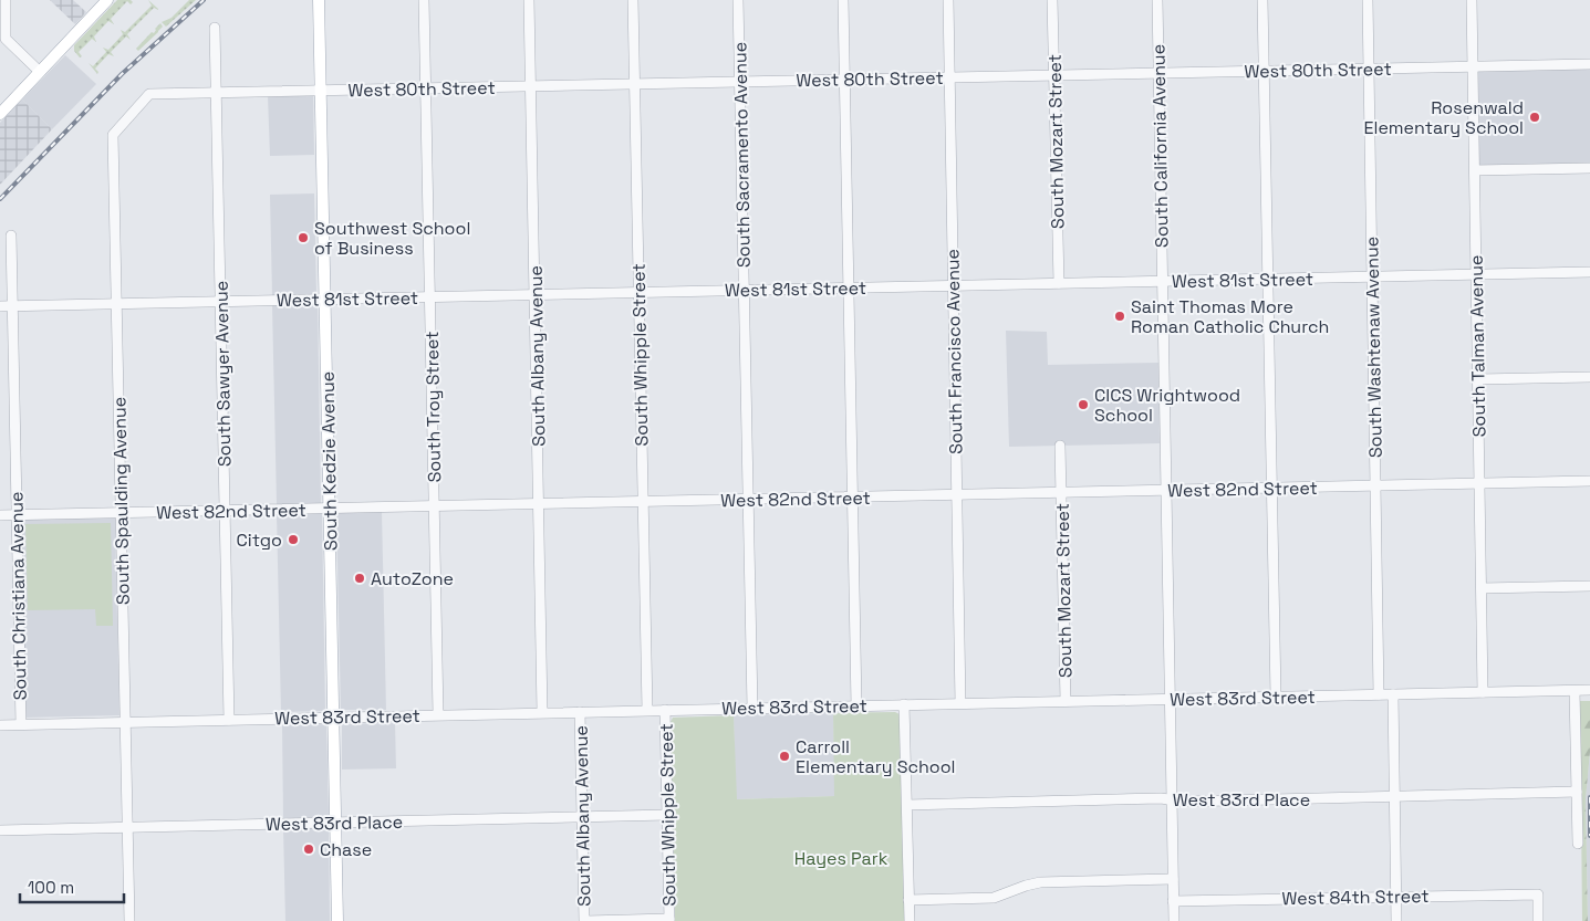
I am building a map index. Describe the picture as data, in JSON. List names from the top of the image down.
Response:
{
  "streets": {
    "main road": ["South Kedzie Avenue"],
    "street": [
      "West 80th Street",
      "South Mozart Street",
      "South California Avenue",
      "South Sacramento Avenue",
      "West 81st Street",
      "South Talman Avenue",
      "South Washtenaw Avenue",
      "South Francisco Avenue",
      "South Whipple Street",
      "South Albany Avenue",
      "South Sawyer Avenue",
      "South Troy Street",
      "West 82nd Street",
      "South Spaulding Avenue",
      "South Christiana Avenue",
      "West 83rd Street",
      "West 83rd Place",
      "West 84th Street"
    ]
  },
  "crossings": [
    ["West 80th Street", "South Mozart Street"],
    ["West 80th Street", "South California Avenue"],
    ["West 80th Street", "South Sacramento Avenue"],
    ["West 80th Street", "South Talman Avenue"],
    ["West 80th Street", "South Washtenaw Avenue"],
    ["West 80th Street", "South Francisco Avenue"],
    ["West 80th Street", "South Whipple Street"],
    ["West 80th Street", "South Albany Avenue"],
    ["West 80th Street", "South Sawyer Avenue"],
    ["West 80th Street", "South Troy Street"],
    ["West 80th Street", "South Kedzie Avenue"],
    ["West 80th Street", "South Spaulding Avenue"],
    ["South Mozart Street", "West 81st Street"],
    ["South Mozart Street", "West 82nd Street"],
    ["South Mozart Street", "West 83rd Street"],
    ["South California Avenue", "West 81st Street"],
    ["South California Avenue", "West 82nd Street"],
    ["South California Avenue", "West 83rd Street"],
    ["South California Avenue", "West 83rd Place"],
    ["South California Avenue", "West 84th Street"],
    ["South Sacramento Avenue", "West 81st Street"],
    ["South Sacramento Avenue", "West 82nd Street"],
    ["South Sacramento Avenue", "West 83rd Street"],
    ["West 81st Street", "South Talman Avenue"],
    ["West 81st Street", "South Washtenaw Avenue"],
    ["West 81st Street", "South Francisco Avenue"],
    ["West 81st Street", "South Whipple Street"],
    ["West 81st Street", "South Albany Avenue"],
    ["West 81st Street", "South Sawyer Avenue"],
    ["West 81st Street", "South Troy Street"],
    ["West 81st Street", "South Kedzie Avenue"],
    ["West 81st Street", "South Spaulding Avenue"],
    ["West 81st Street", "South Christiana Avenue"],
    ["South Talman Avenue", "West 82nd Street"],
    ["South Talman Avenue", "West 83rd Street"],
    ["South Washtenaw Avenue", "West 82nd Street"],
    ["South Washtenaw Avenue", "West 83rd Street"],
    ["South Francisco Avenue", "West 82nd Street"],
    ["South Francisco Avenue", "West 83rd Street"],
    ["South Whipple Street", "West 82nd Street"],
    ["South Whipple Street", "West 83rd Street"],
    ["South Whipple Street", "West 83rd Place"],
    ["South Albany Avenue", "West 82nd Street"],
    ["South Albany Avenue", "West 83rd Street"],
    ["South Albany Avenue", "West 83rd Place"],
    ["South Sawyer Avenue", "West 82nd Street"],
    ["South Sawyer Avenue", "West 83rd Street"],
    ["South Troy Street", "West 82nd Street"],
    ["South Troy Street", "West 83rd Street"],
    ["South Kedzie Avenue", "West 82nd Street"],
    ["South Kedzie Avenue", "West 83rd Street"],
    ["South Kedzie Avenue", "West 83rd Place"],
    ["West 82nd Street", "South Spaulding Avenue"],
    ["West 82nd Street", "South Christiana Avenue"],
    ["South Spaulding Avenue", "West 83rd Street"],
    ["South Spaulding Avenue", "West 83rd Place"],
    ["South Christiana Avenue", "West 83rd Street"]
  ],
  "parks": ["Hayes Park"],
  "places": [
    "Rosenwald Elementary School",
    "Southwest School of Business",
    "Saint Thomas More Roman Catholic Church",
    "CICS Wrightwood School",
    "Citgo",
    "AutoZone",
    "Carroll Elementary School",
    "Chase"
  ],
  "scale_bar": "100 m"
}
